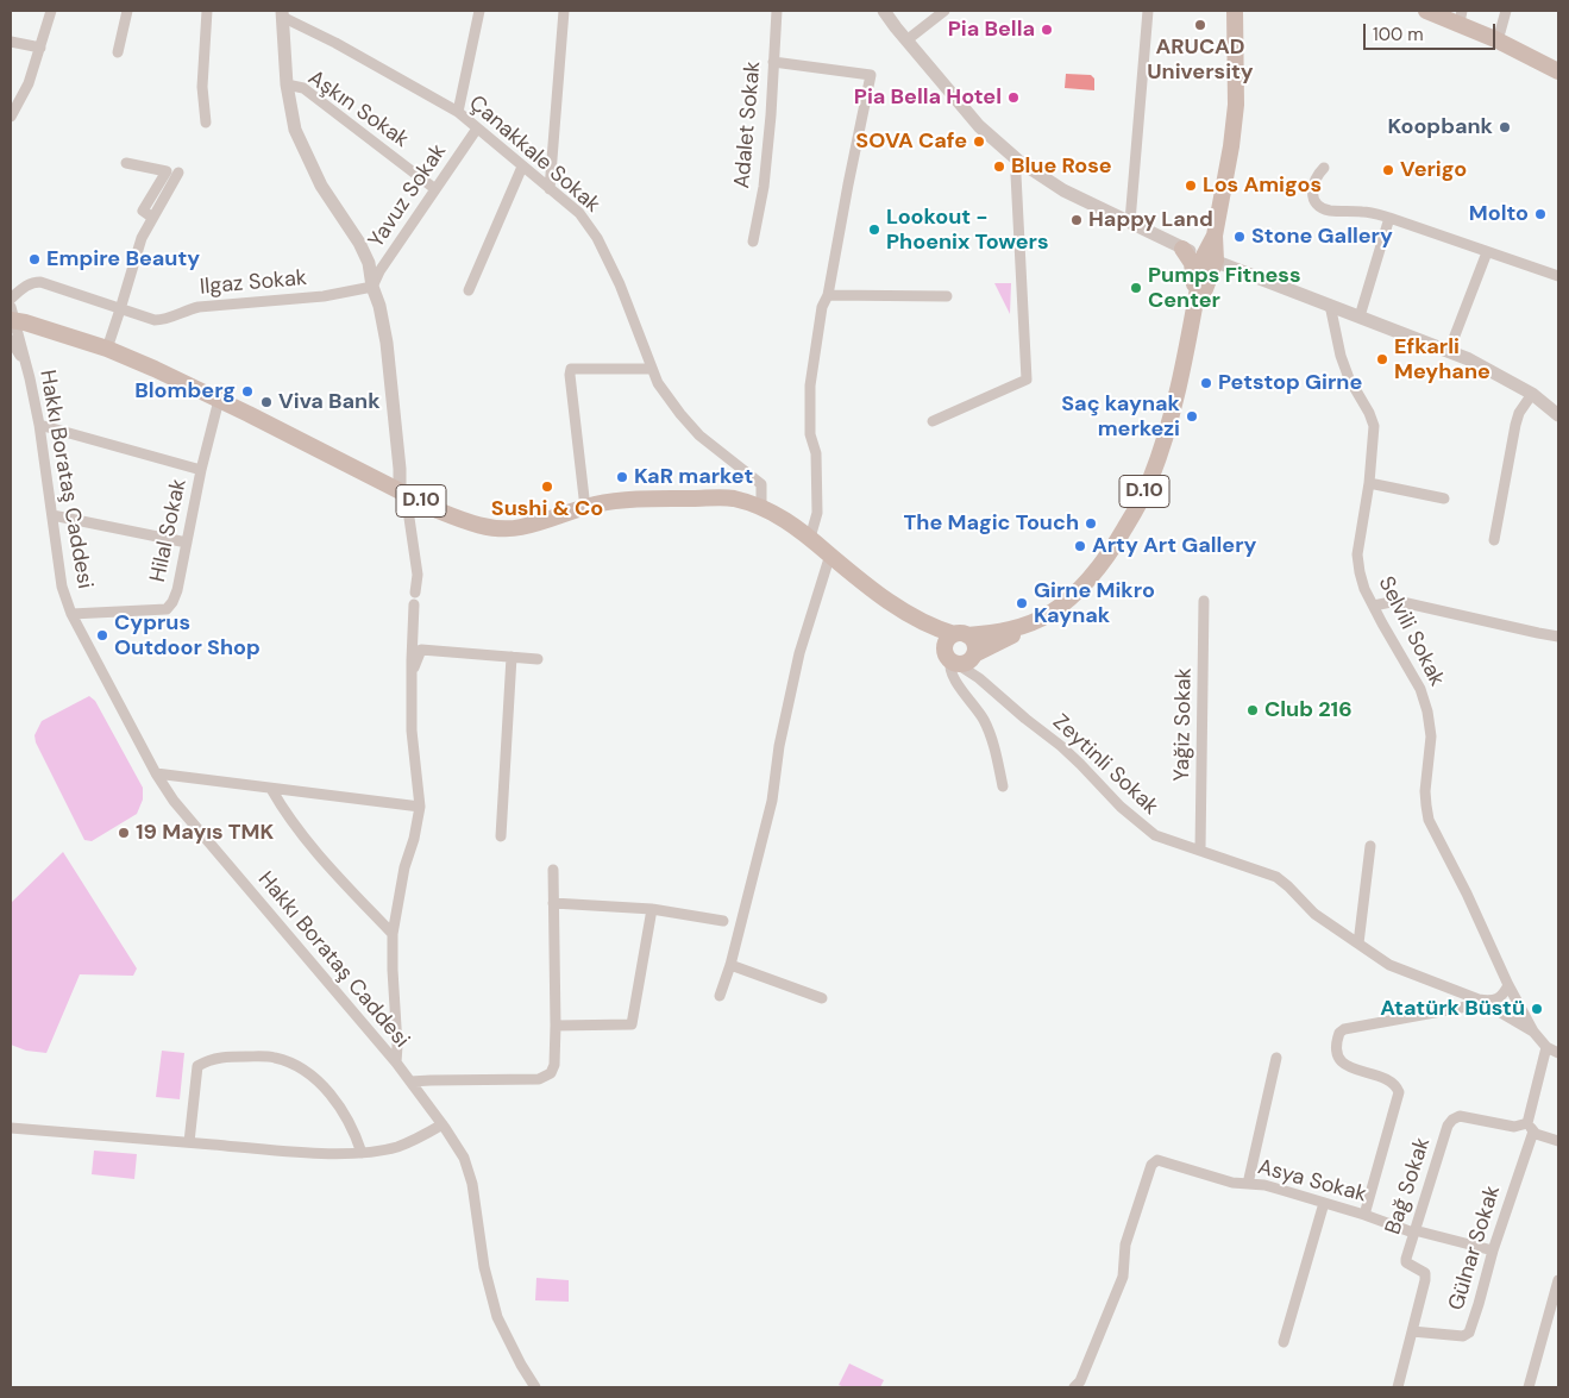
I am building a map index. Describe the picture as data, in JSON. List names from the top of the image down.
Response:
{
  "streets": {
    "main road": ["D.10"],
    "street": [
      "Aşkın Sokak",
      "Adalet Sokak",
      "Çanakkale Sokak",
      "Yavuz Sokak",
      "Ilgaz Sokak",
      "Hakkı Borataş Caddesi",
      "Hilal Sokak",
      "Selvili Sokak",
      "Yağiz Sokak",
      "Zeytinli Sokak",
      "Asya Sokak",
      "Bağ Sokak",
      "Gülnar Sokak"
    ]
  },
  "crossings": [
    ["Aşkın Sokak", "Yavuz Sokak"],
    ["Çanakkale Sokak", "Yavuz Sokak"],
    ["Çanakkale Sokak", "D.10"],
    ["Yavuz Sokak", "Ilgaz Sokak"],
    ["Hakkı Borataş Caddesi", "D.10"],
    ["Hakkı Borataş Caddesi", "Hilal Sokak"],
    ["D.10", "Hilal Sokak"],
    ["D.10", "Zeytinli Sokak"],
    ["Selvili Sokak", "Zeytinli Sokak"],
    ["Yağiz Sokak", "Zeytinli Sokak"],
    ["Zeytinli Sokak", "Gülnar Sokak"],
    ["Asya Sokak", "Bağ Sokak"],
    ["Asya Sokak", "Gülnar Sokak"],
    ["Bağ Sokak", "Gülnar Sokak"]
  ],
  "places": [
    "ARUCAD University",
    "Pia Bella",
    "Pia Bella Hotel",
    "Koopbank",
    "SOVA Cafe",
    "Blue Rose",
    "Verigo",
    "Los Amigos",
    "Molto",
    "Happy Land",
    "Lookout - Phoenix Towers",
    "Stone Gallery",
    "Empire Beauty",
    "Pumps Fitness Center",
    "Efkarli Meyhane",
    "Petstop Girne",
    "Blomberg",
    "Viva Bank",
    "Saç kaynak merkezi",
    "KaR market",
    "Sushi & Co",
    "The Magic Touch",
    "Arty Art Gallery",
    "Girne Mikro Kaynak",
    "Cyprus Outdoor Shop",
    "Club 216",
    "19 Mayıs TMK",
    "Atatürk Büstü"
  ],
  "scale_bar": "100 m"
}
